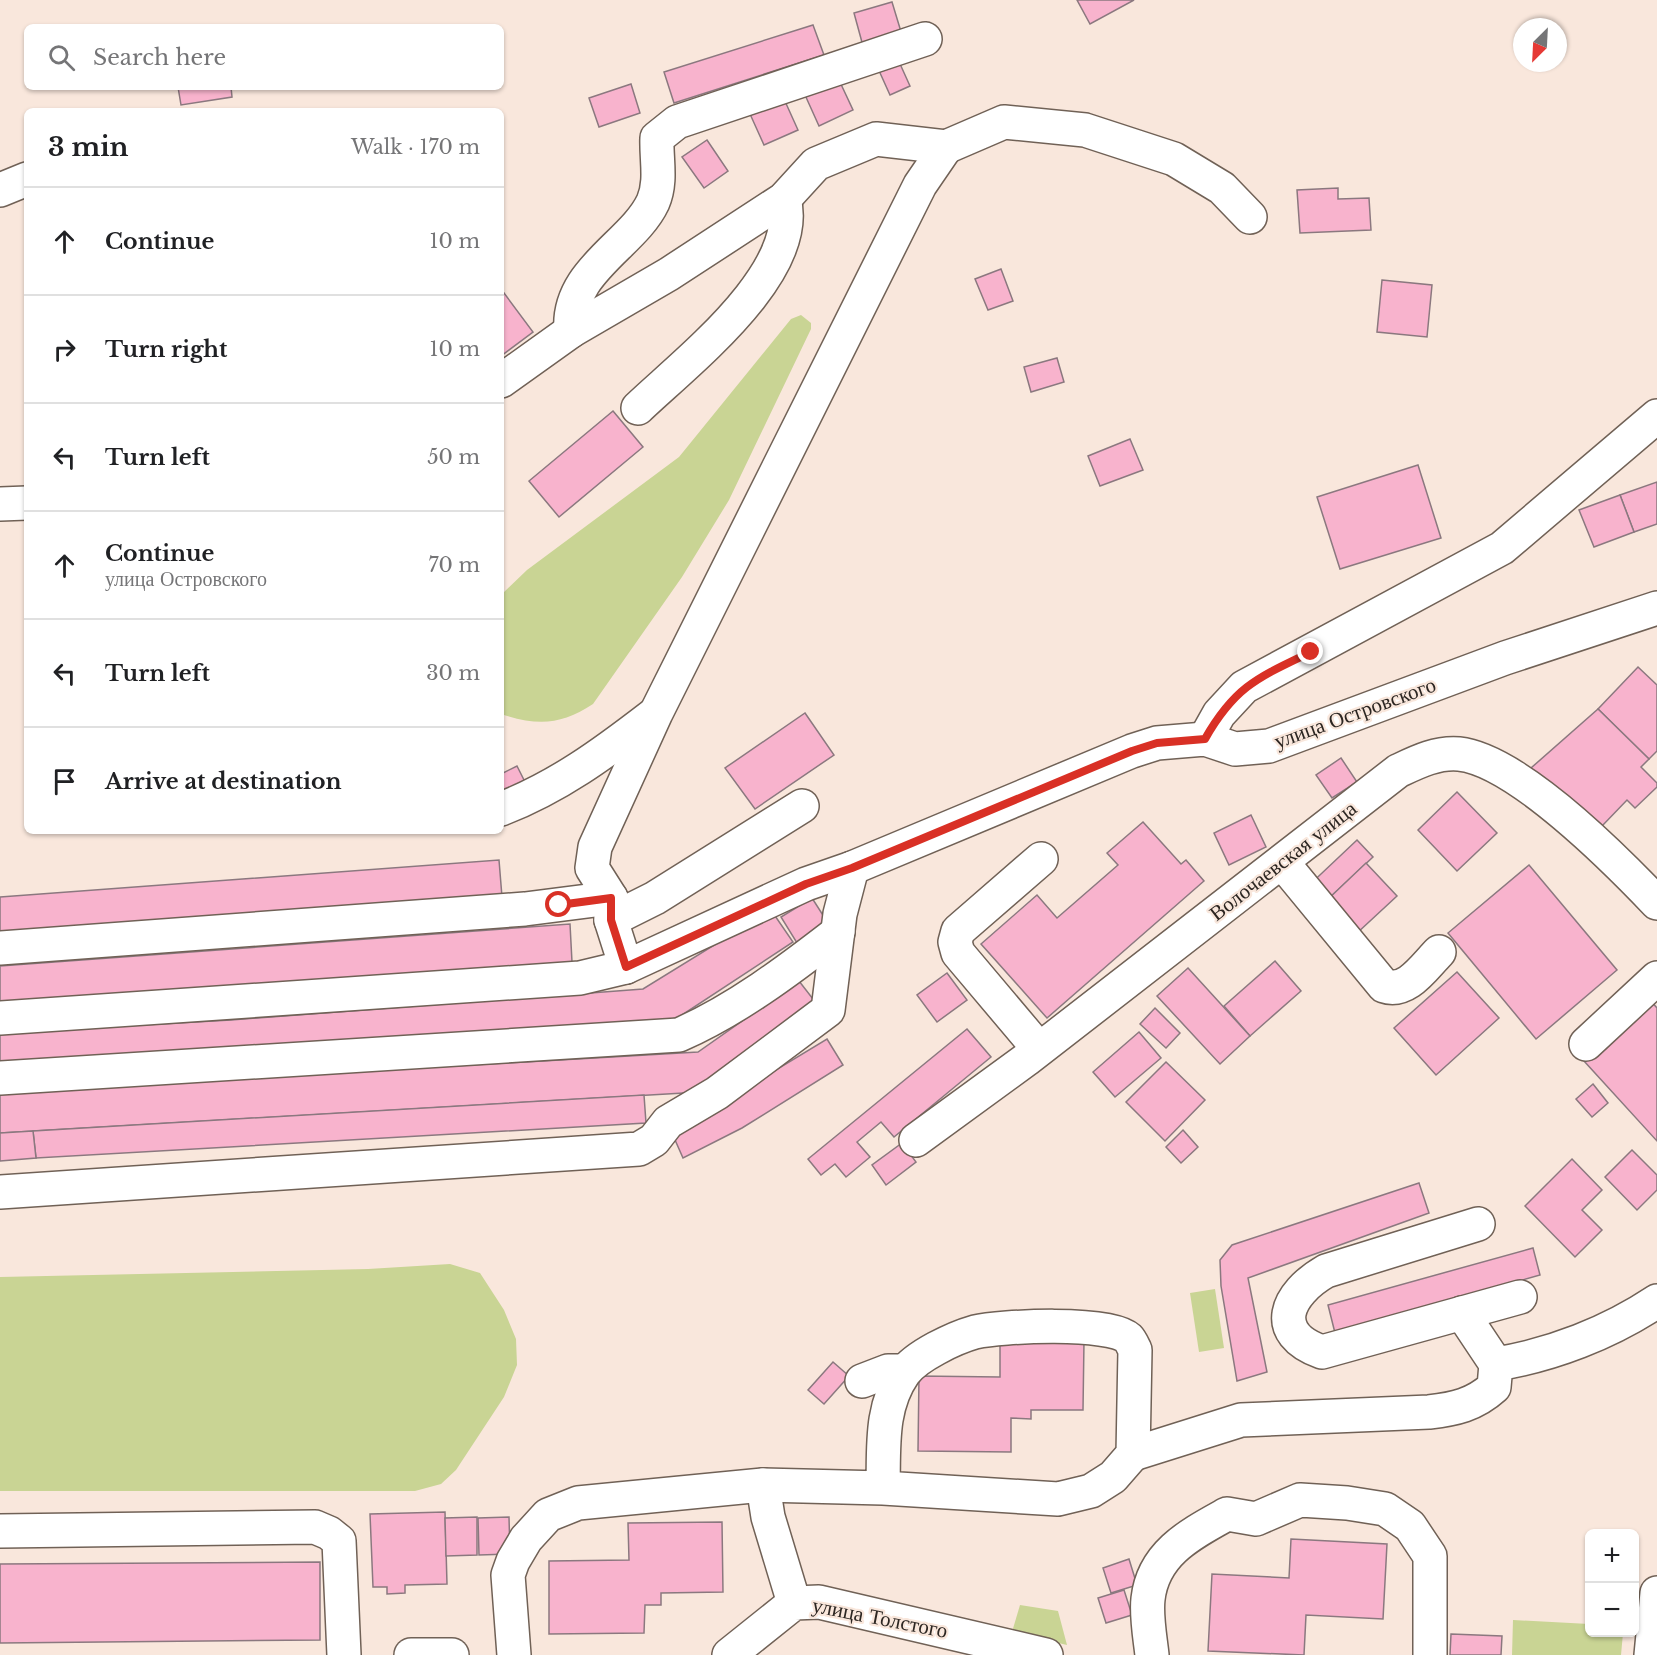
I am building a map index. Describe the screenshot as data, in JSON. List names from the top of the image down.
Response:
{
  "streets": {
    "street": ["улица Островского", "Волочаевская улица", "улица Толстого"]
  },
  "north": "bottom left",
  "page": {
    "search": "Search here",
    "heading": ["3 min", "Walk · 170 m"],
    "list": [
      ["Continue", "10 m"],
      ["Turn right", "10 m"],
      ["Turn left", "50 m"],
      ["Continue", "улица Островского", "70 m"],
      ["Turn left", "30 m"],
      "Arrive at destination"
    ],
    "map_buttons": ["+", "−"]
  }
}
